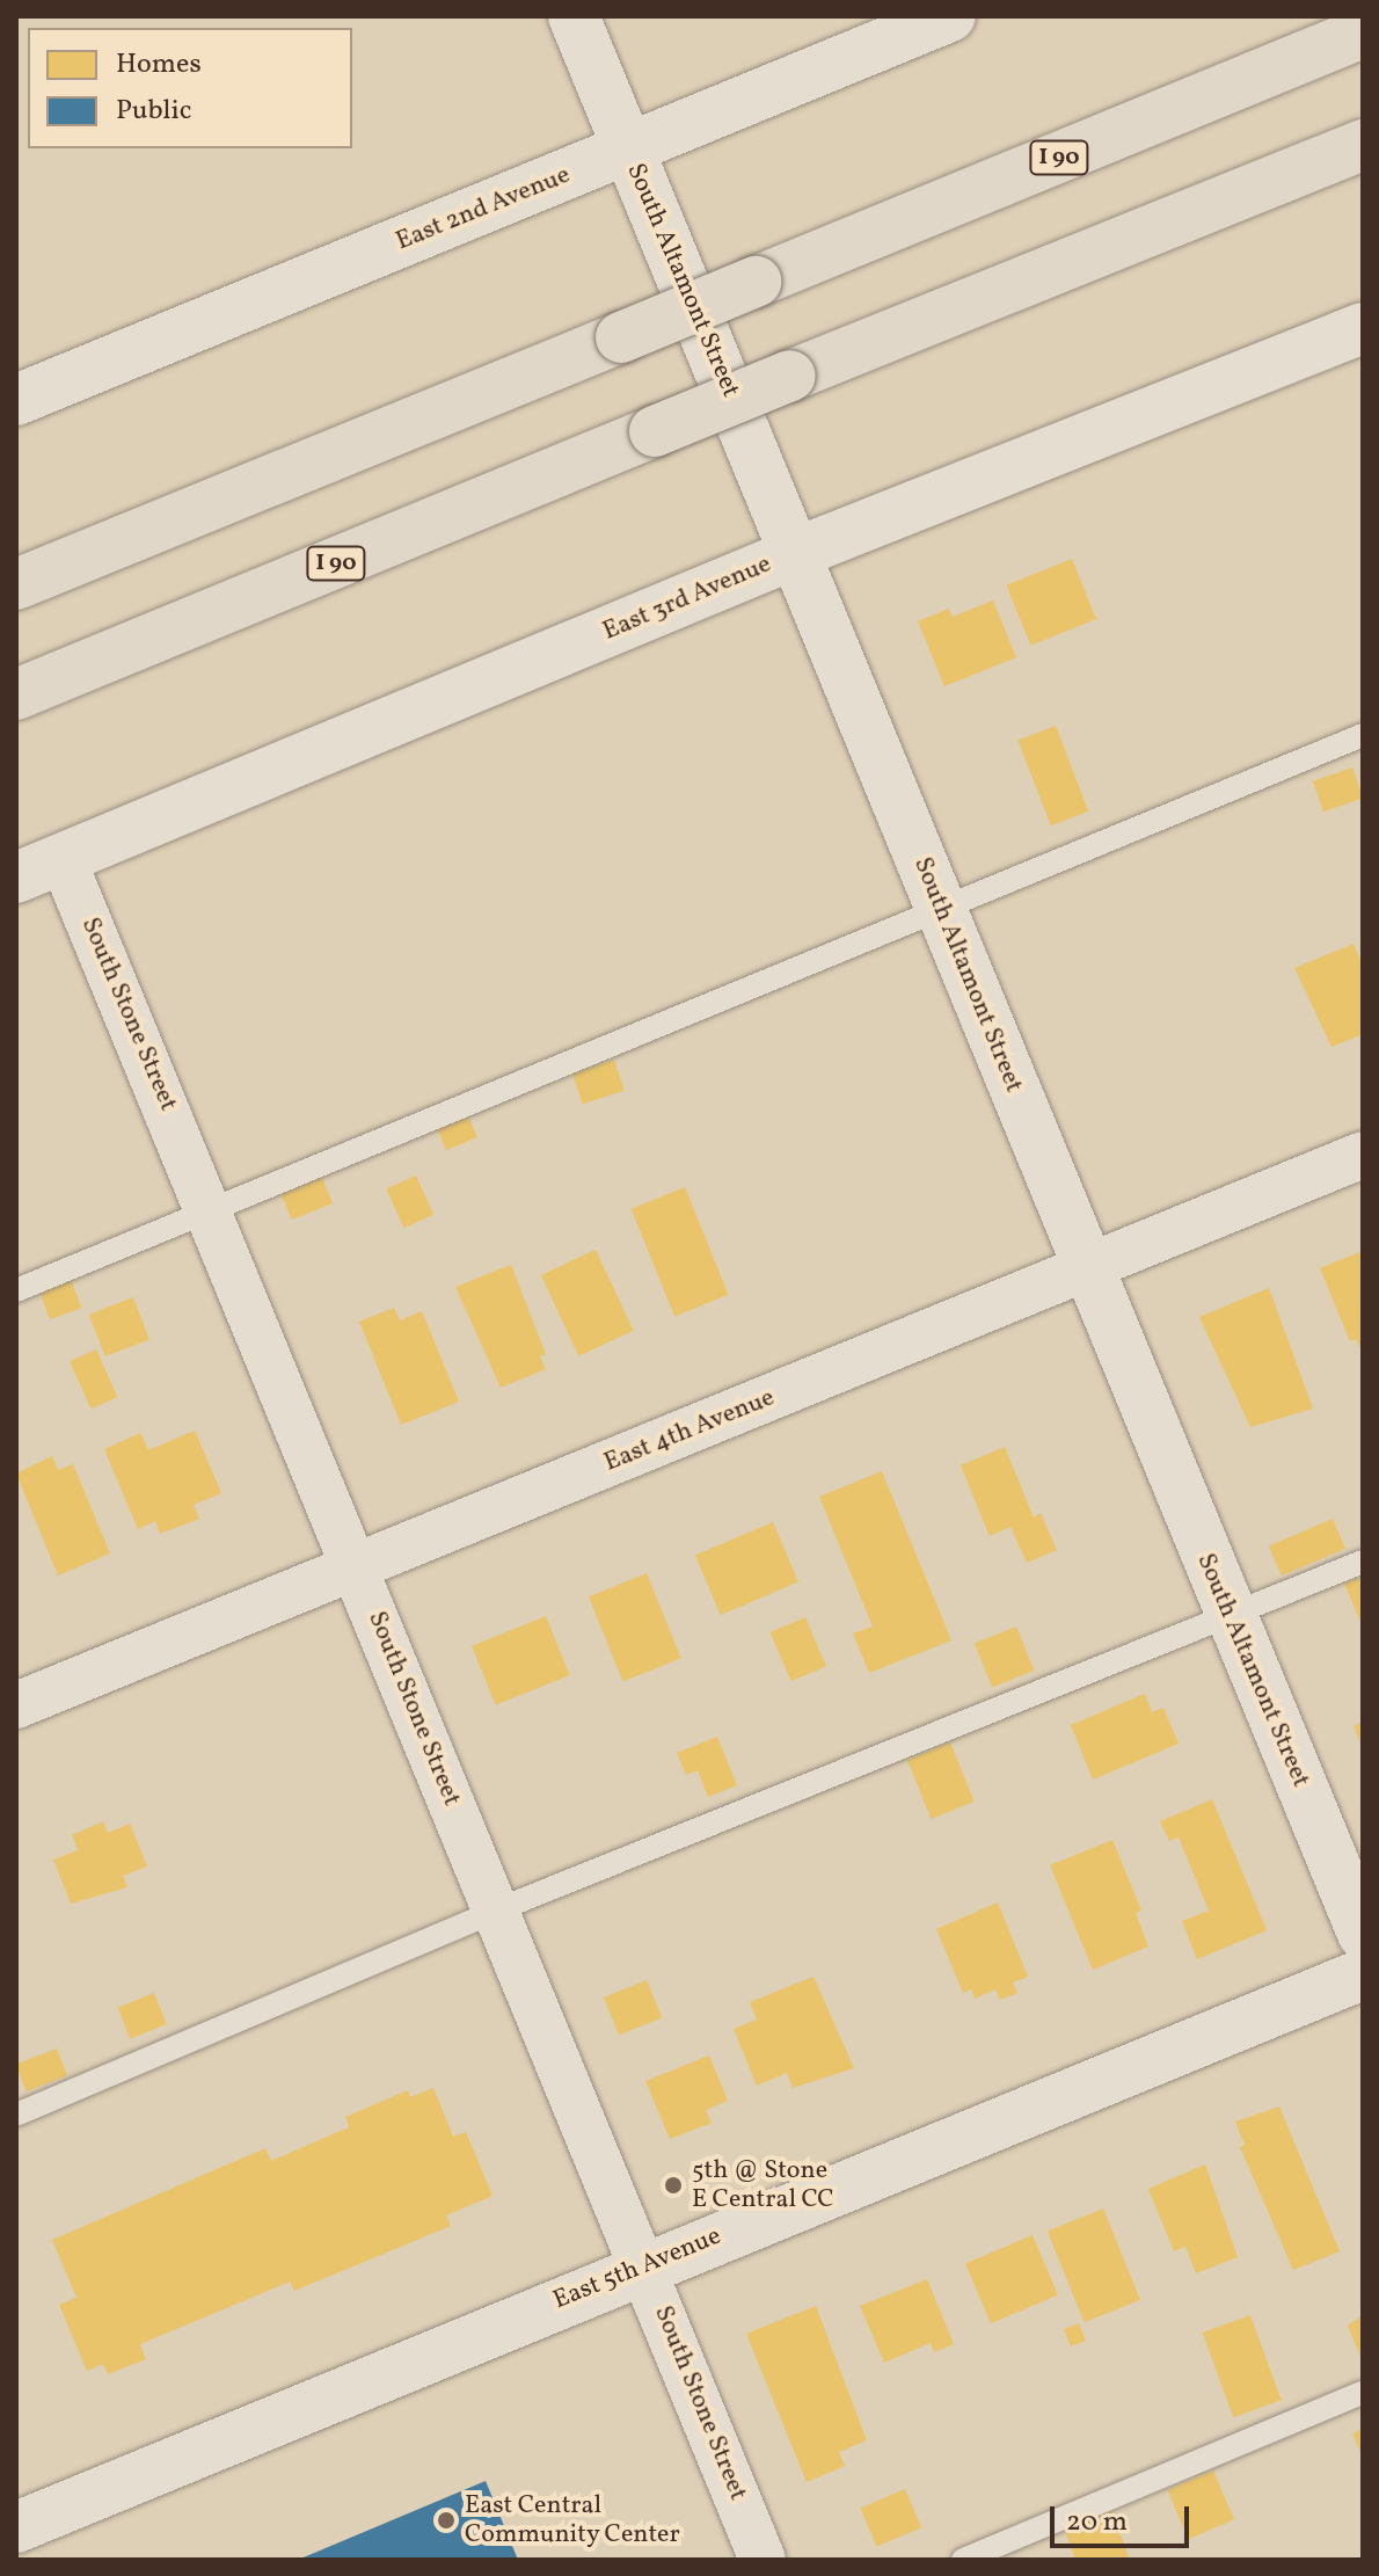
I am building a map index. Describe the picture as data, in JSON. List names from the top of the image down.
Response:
{
  "streets": {
    "highway": ["I 90"],
    "street": [
      "East 2nd Avenue",
      "South Altamont Street",
      "East 3rd Avenue",
      "South Stone Street",
      "East 4th Avenue",
      "East 5th Avenue"
    ]
  },
  "crossings": [
    ["East 2nd Avenue", "South Altamont Street"],
    ["South Altamont Street", "East 3rd Avenue"],
    ["South Altamont Street", "East 4th Avenue"],
    ["East 3rd Avenue", "South Stone Street"],
    ["South Stone Street", "East 4th Avenue"],
    ["South Stone Street", "East 5th Avenue"]
  ],
  "places": ["5th @ Stone E Central CC", "East Central Community Center"],
  "legend": ["Homes", "Public"],
  "scale_bar": "20 m"
}
